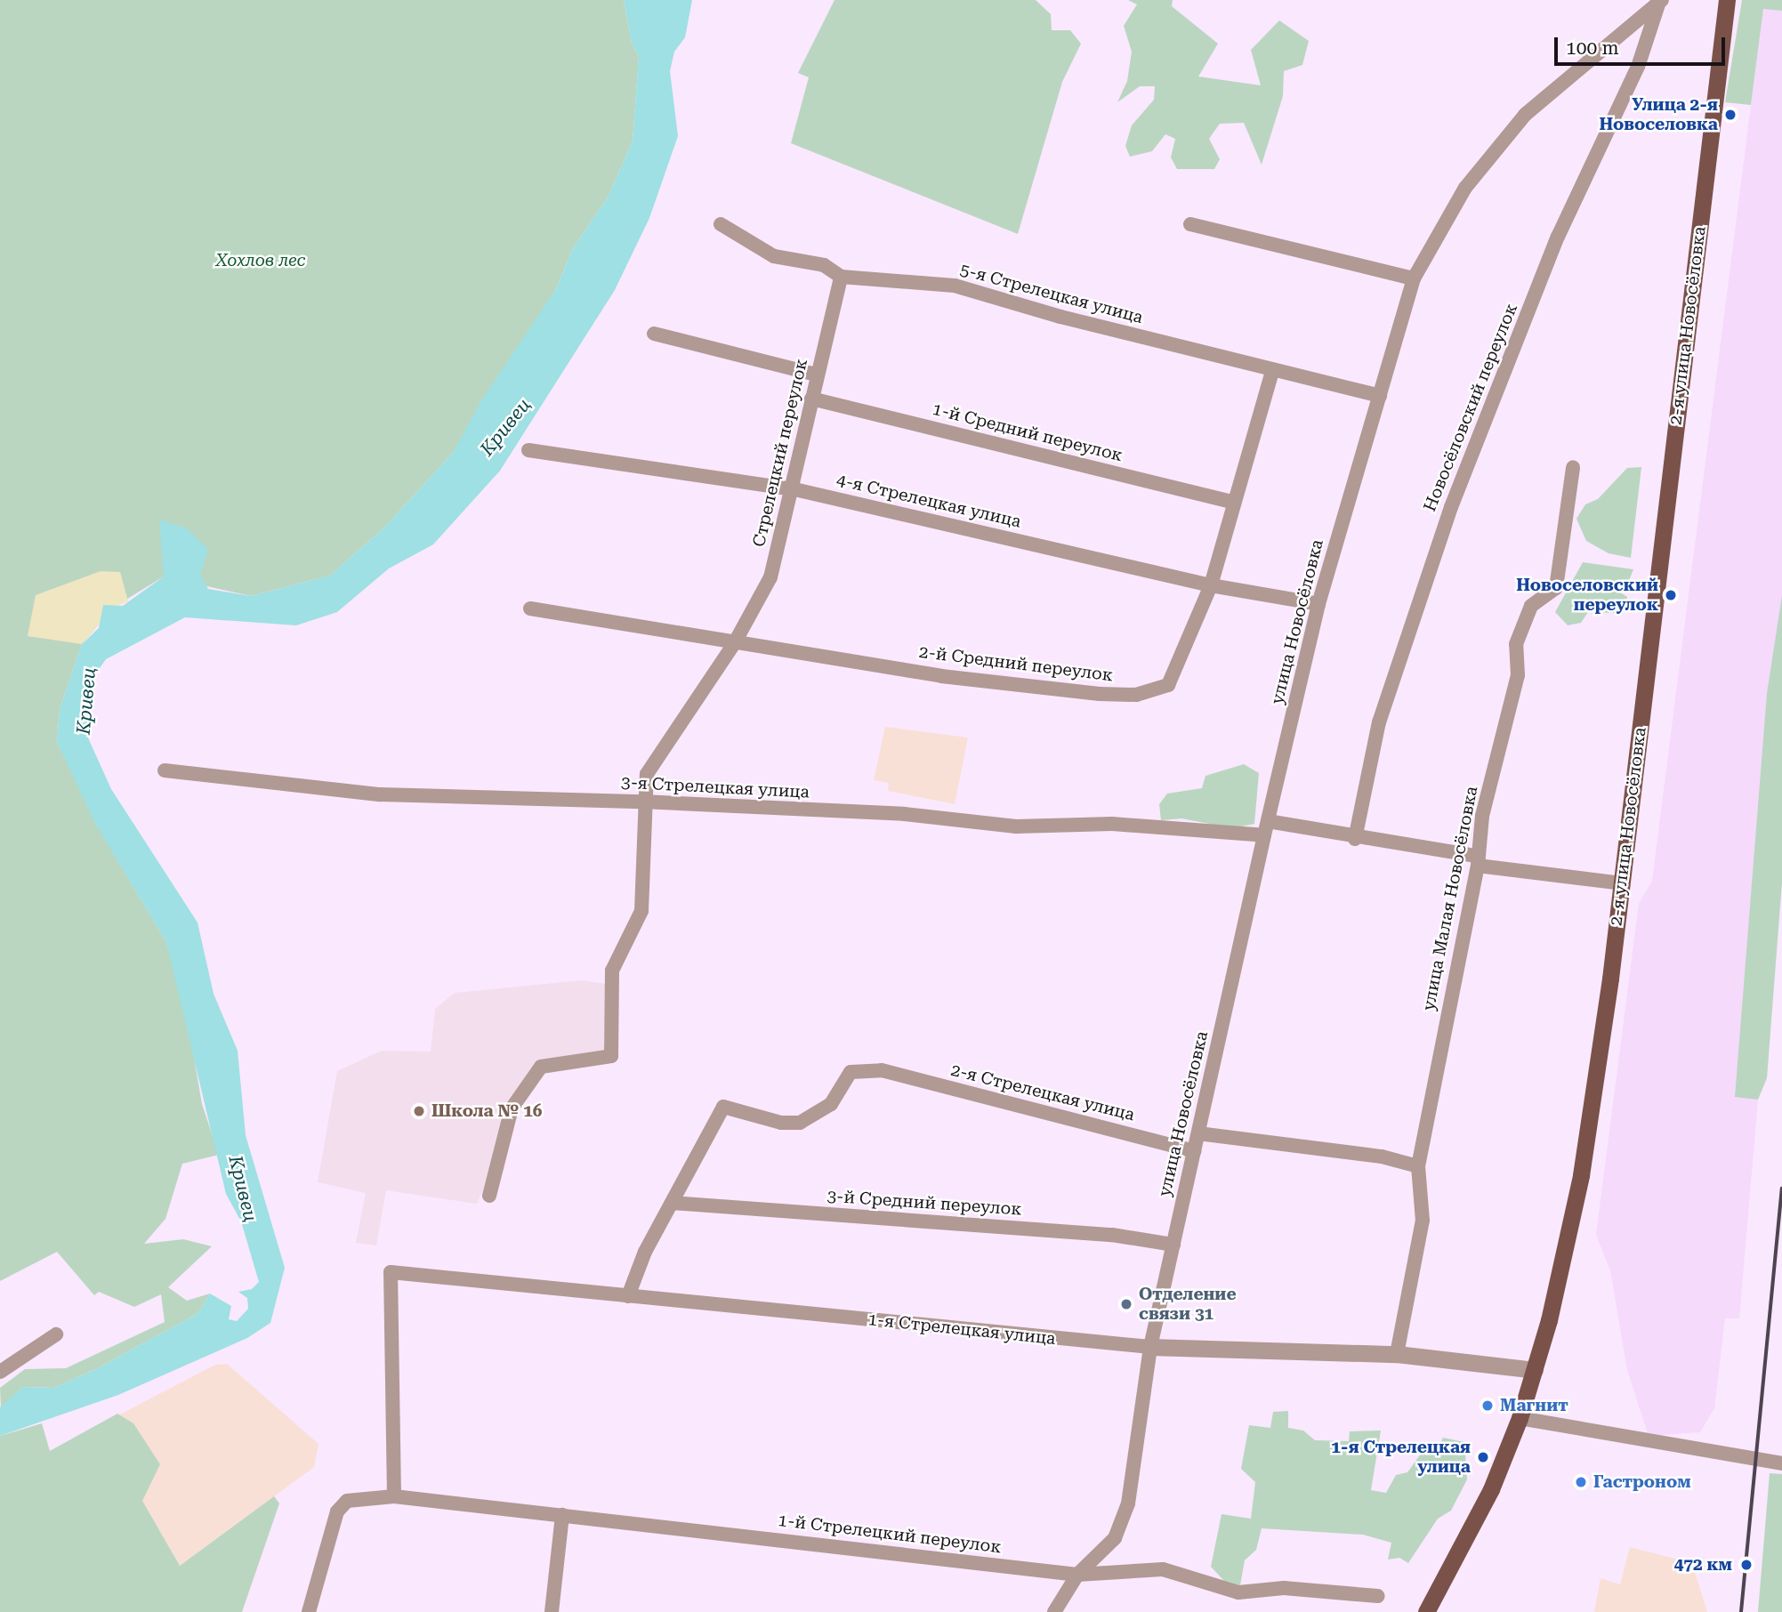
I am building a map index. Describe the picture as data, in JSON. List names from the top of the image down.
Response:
{
  "streets": {
    "main road": ["2-я улица Новосёловка"],
    "street": [
      "5-я Стрелецкая улица",
      "Новосёловский переулок",
      "1-й Средний переулок",
      "Стрелецкий переулок",
      "4-я Стрелецкая улица",
      "улица Новосёловка",
      "2-й Средний переулок",
      "3-я Стрелецкая улица",
      "улица Малая Новосёловка",
      "2-я Стрелецкая улица",
      "3-й Средний переулок",
      "1-я Стрелецкая улица",
      "1-й Стрелецкий переулок"
    ]
  },
  "crossings": [
    ["5-я Стрелецкая улица", "Стрелецкий переулок"],
    ["5-я Стрелецкая улица", "улица Новосёловка"],
    ["5-я Стрелецкая улица", "2-й Средний переулок"],
    ["2-я улица Новосёловка", "3-я Стрелецкая улица"],
    ["2-я улица Новосёловка", "1-я Стрелецкая улица"],
    ["Новосёловский переулок", "улица Новосёловка"],
    ["Новосёловский переулок", "3-я Стрелецкая улица"],
    ["1-й Средний переулок", "Стрелецкий переулок"],
    ["1-й Средний переулок", "2-й Средний переулок"],
    ["Стрелецкий переулок", "4-я Стрелецкая улица"],
    ["Стрелецкий переулок", "2-й Средний переулок"],
    ["Стрелецкий переулок", "3-я Стрелецкая улица"],
    ["4-я Стрелецкая улица", "улица Новосёловка"],
    ["4-я Стрелецкая улица", "2-й Средний переулок"],
    ["улица Новосёловка", "3-я Стрелецкая улица"],
    ["улица Новосёловка", "2-я Стрелецкая улица"],
    ["улица Новосёловка", "3-й Средний переулок"],
    ["улица Новосёловка", "1-я Стрелецкая улица"],
    ["улица Новосёловка", "1-й Стрелецкий переулок"],
    ["3-я Стрелецкая улица", "улица Малая Новосёловка"],
    ["улица Малая Новосёловка", "1-я Стрелецкая улица"],
    ["2-я Стрелецкая улица", "3-й Средний переулок"],
    ["1-я Стрелецкая улица", "1-й Стрелецкий переулок"]
  ],
  "water": ["Кривец"],
  "parks": ["Хохлов лес"],
  "places": [
    "Улица 2-я Новоселовка",
    "Новоселовский переулок",
    "Школа № 16",
    "Отделение связи 31",
    "Магнит",
    "1-я Стрелецкая улица",
    "Гастроном",
    "472 км"
  ],
  "scale_bar": "100 m"
}
